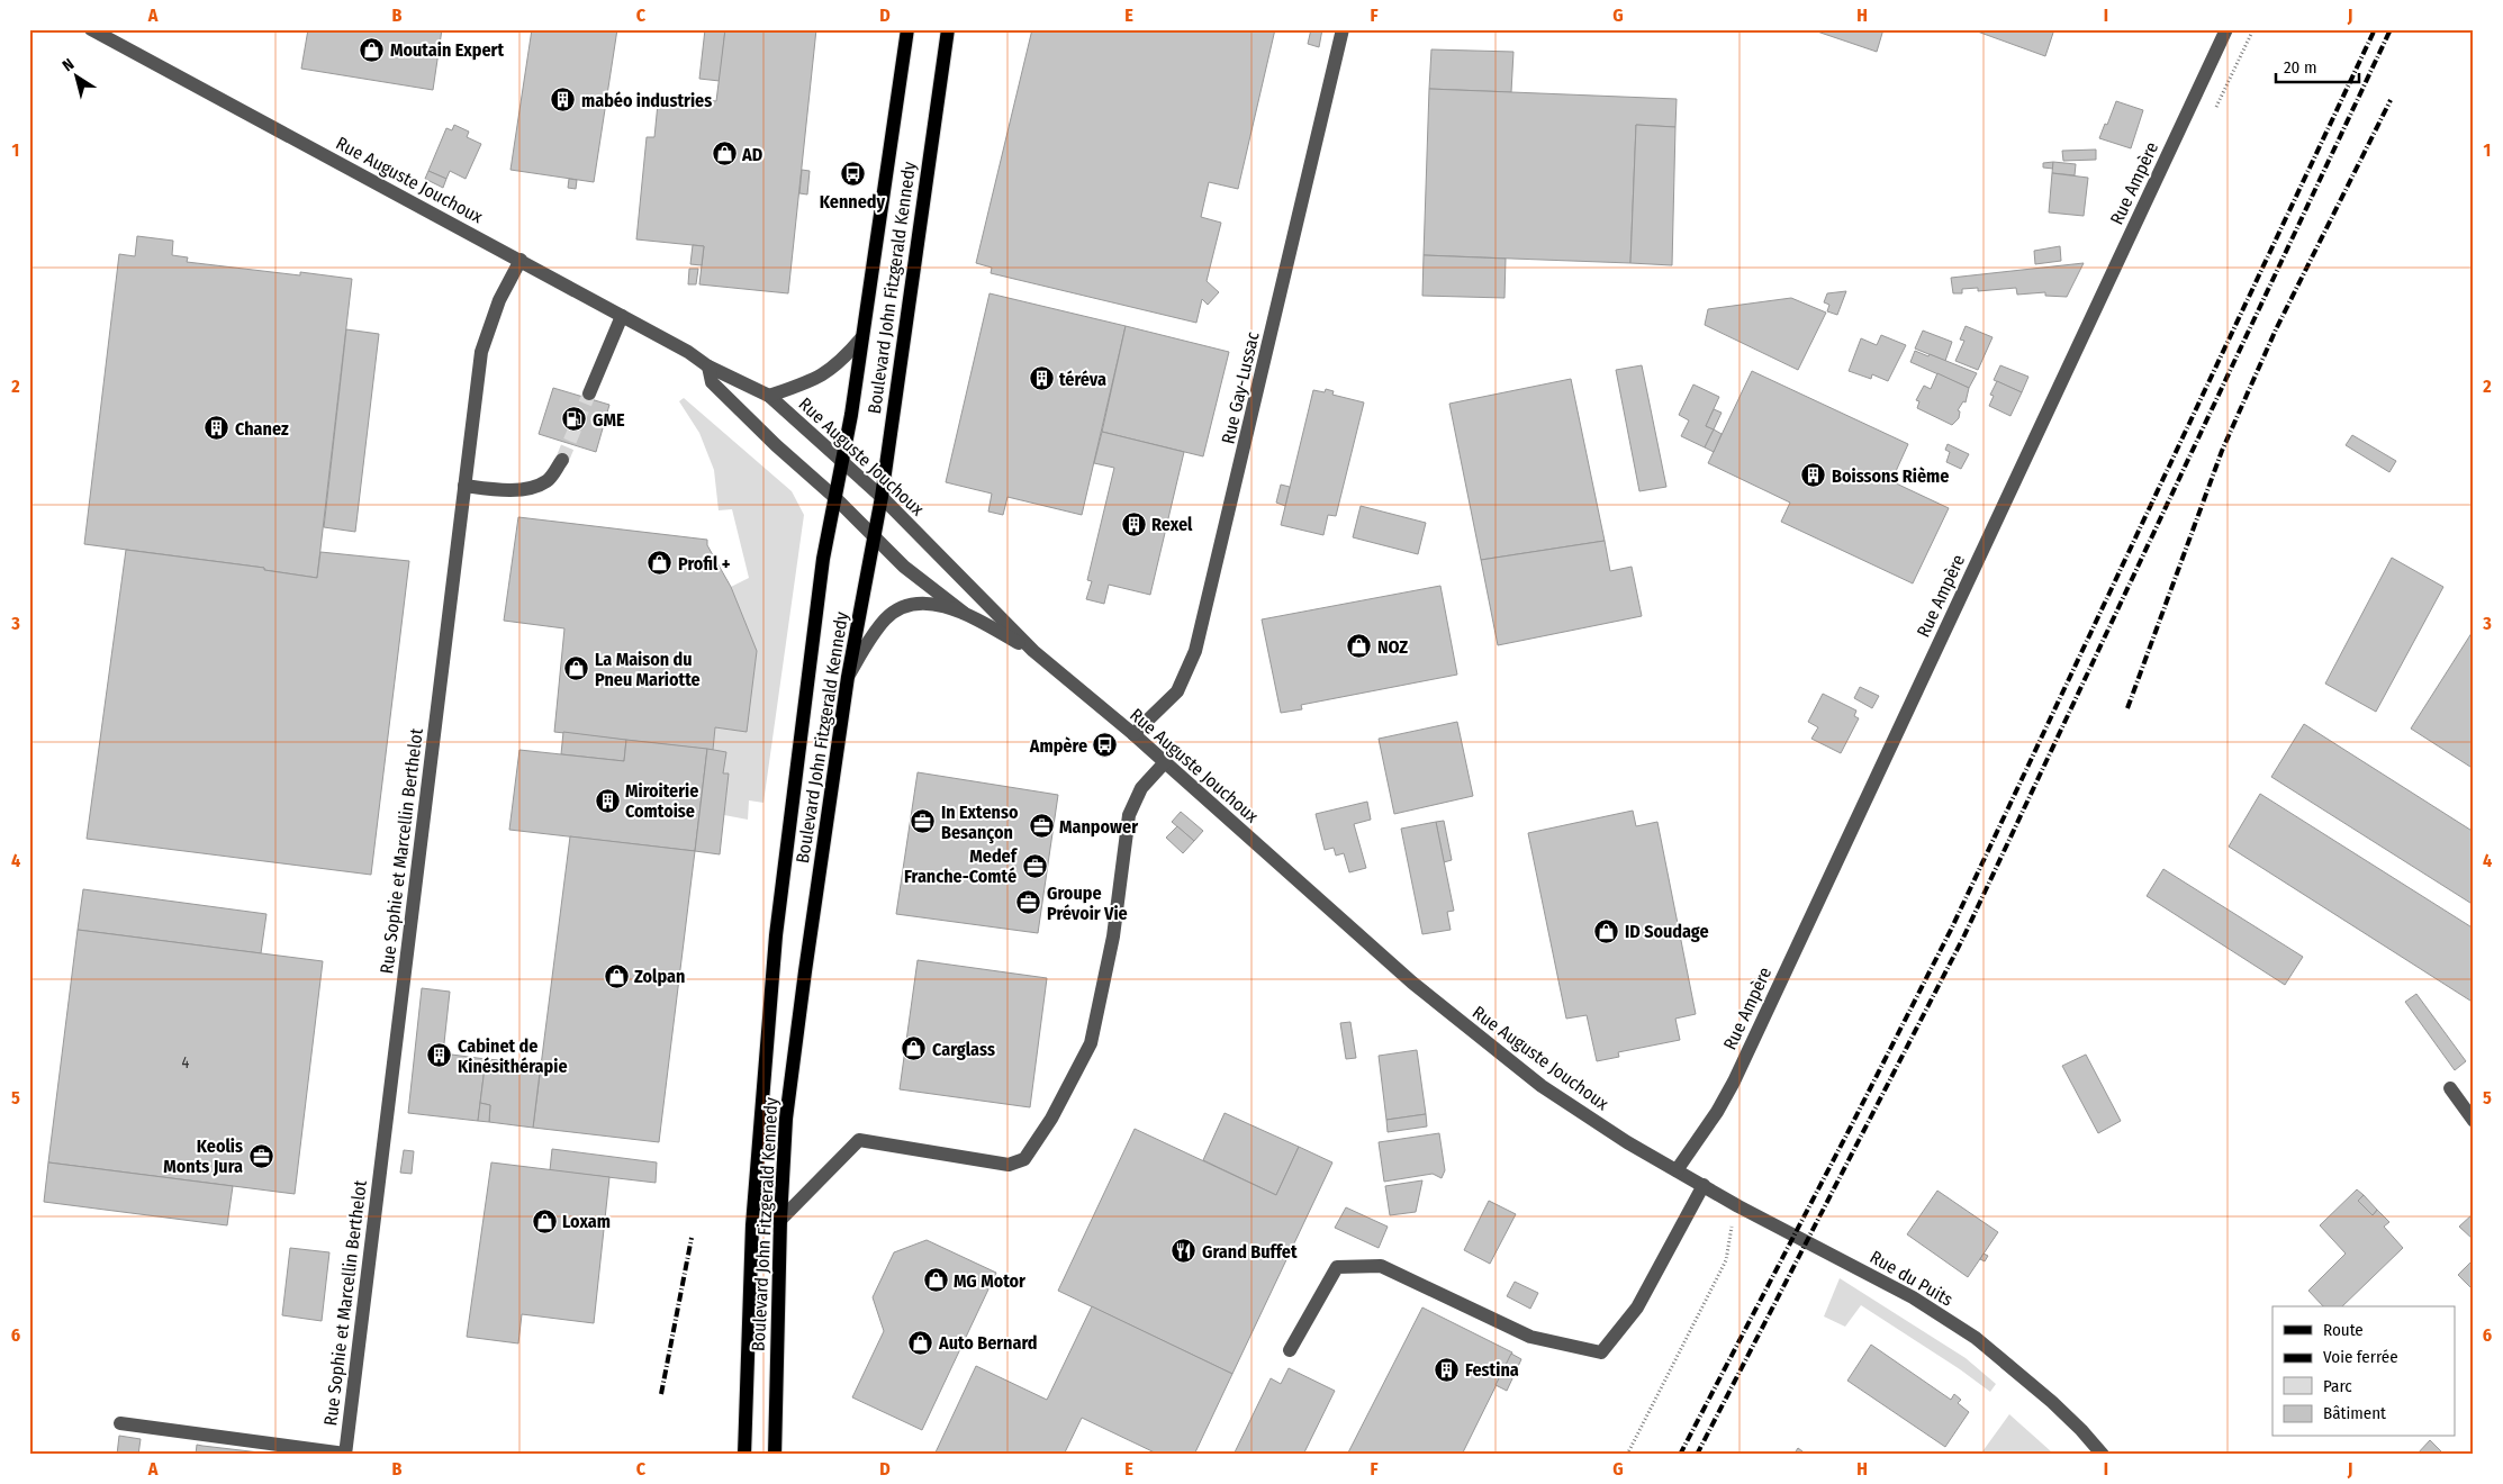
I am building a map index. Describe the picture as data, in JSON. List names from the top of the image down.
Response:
{
  "streets": {
    "main road": ["Boulevard John Fitzgerald Kennedy"],
    "street": [
      "Rue Auguste Jouchoux",
      "Rue Ampère",
      "Rue Gay-Lussac",
      "Rue Sophie et Marcellin Berthelot",
      "Rue du Puits"
    ]
  },
  "crossings": [
    ["Rue Auguste Jouchoux", "Rue Ampère"],
    ["Rue Auguste Jouchoux", "Boulevard John Fitzgerald Kennedy"],
    ["Rue Auguste Jouchoux", "Rue Gay-Lussac"],
    ["Rue Auguste Jouchoux", "Rue Sophie et Marcellin Berthelot"],
    ["Rue Auguste Jouchoux", "Rue du Puits"],
    ["Rue Ampère", "Rue du Puits"]
  ],
  "places": {
    "shop": [
      "Moutain Expert",
      "AD",
      "Profil +",
      "NOZ",
      "La Maison du Pneu Mariotte",
      "ID Soudage",
      "Zolpan",
      "Carglass",
      "Loxam",
      "MG Motor",
      "Auto Bernard"
    ],
    "building": [
      "mabéo industries",
      "téréva",
      "Chanez",
      "Boissons Rième",
      "Rexel",
      "Miroiterie Comtoise",
      "Cabinet de Kinésithérapie",
      "Festina"
    ],
    "bus stop": ["Kennedy", "Ampère"],
    "fuel station": ["GME"],
    "office": [
      "In Extenso Besançon",
      "Manpower",
      "Medef Franche-Comté",
      "Groupe Prévoir Vie",
      "Keolis Monts Jura"
    ],
    "restaurant": ["Grand Buffet"]
  },
  "house_numbers": ["4"],
  "legend": [
    "Route",
    "Voie ferrée",
    "Parc",
    "Bâtiment"
  ],
  "scale_bar": "20 m",
  "north": "top left",
  "grid": {
    "columns": [
      "A",
      "B",
      "C",
      "D",
      "E",
      "F",
      "G",
      "H",
      "I",
      "J"
    ],
    "rows": [
      "1",
      "2",
      "3",
      "4",
      "5",
      "6"
    ]
  }
}
